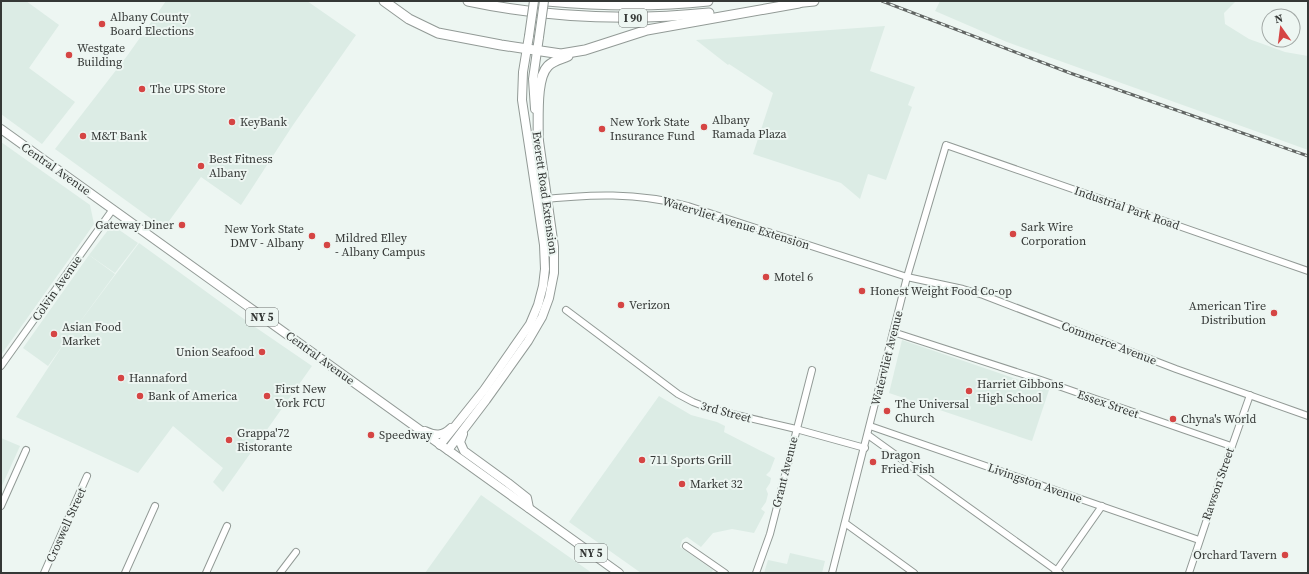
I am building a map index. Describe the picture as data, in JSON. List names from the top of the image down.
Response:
{
  "streets": {
    "highway": ["I 90"],
    "main road": ["Central Avenue", "Everett Road Extension", "NY 5"],
    "street": [
      "Industrial Park Road",
      "Watervliet Avenue Extension",
      "Colvin Avenue",
      "Commerce Avenue",
      "Watervliet Avenue",
      "Essex Street",
      "3rd Street",
      "Grant Avenue",
      "Livingston Avenue",
      "Rawson Street",
      "Croswell Street"
    ]
  },
  "crossings": [
    ["Central Avenue", "Everett Road Extension"],
    ["Central Avenue", "Colvin Avenue"],
    ["Everett Road Extension", "Watervliet Avenue Extension"],
    ["Industrial Park Road", "Watervliet Avenue"],
    ["Watervliet Avenue Extension", "Commerce Avenue"],
    ["Watervliet Avenue Extension", "Watervliet Avenue"],
    ["Commerce Avenue", "Watervliet Avenue"],
    ["Commerce Avenue", "Rawson Street"],
    ["Watervliet Avenue", "Essex Street"],
    ["Watervliet Avenue", "3rd Street"],
    ["Watervliet Avenue", "Livingston Avenue"],
    ["Essex Street", "Rawson Street"],
    ["3rd Street", "Grant Avenue"],
    ["Livingston Avenue", "Rawson Street"]
  ],
  "places": [
    "Albany County Board Elections",
    "Westgate Building",
    "The UPS Store",
    "KeyBank",
    "Albany Ramada Plaza",
    "New York State Insurance Fund",
    "M&T Bank",
    "Best Fitness Albany",
    "Gateway Diner",
    "Sark Wire Corporation",
    "New York State DMV - Albany",
    "Mildred Elley - Albany Campus",
    "Motel 6",
    "Honest Weight Food Co-op",
    "Verizon",
    "American Tire Distribution",
    "Asian Food Market",
    "Union Seafood",
    "Hannaford",
    "Harriet Gibbons High School",
    "Bank of America",
    "First New York FCU",
    "The Universal Church",
    "Chyna's World",
    "Speedway",
    "Grappa'72 Ristorante",
    "711 Sports Grill",
    "Dragon Fried Fish",
    "Market 32",
    "Orchard Tavern"
  ],
  "north": "top"
}
